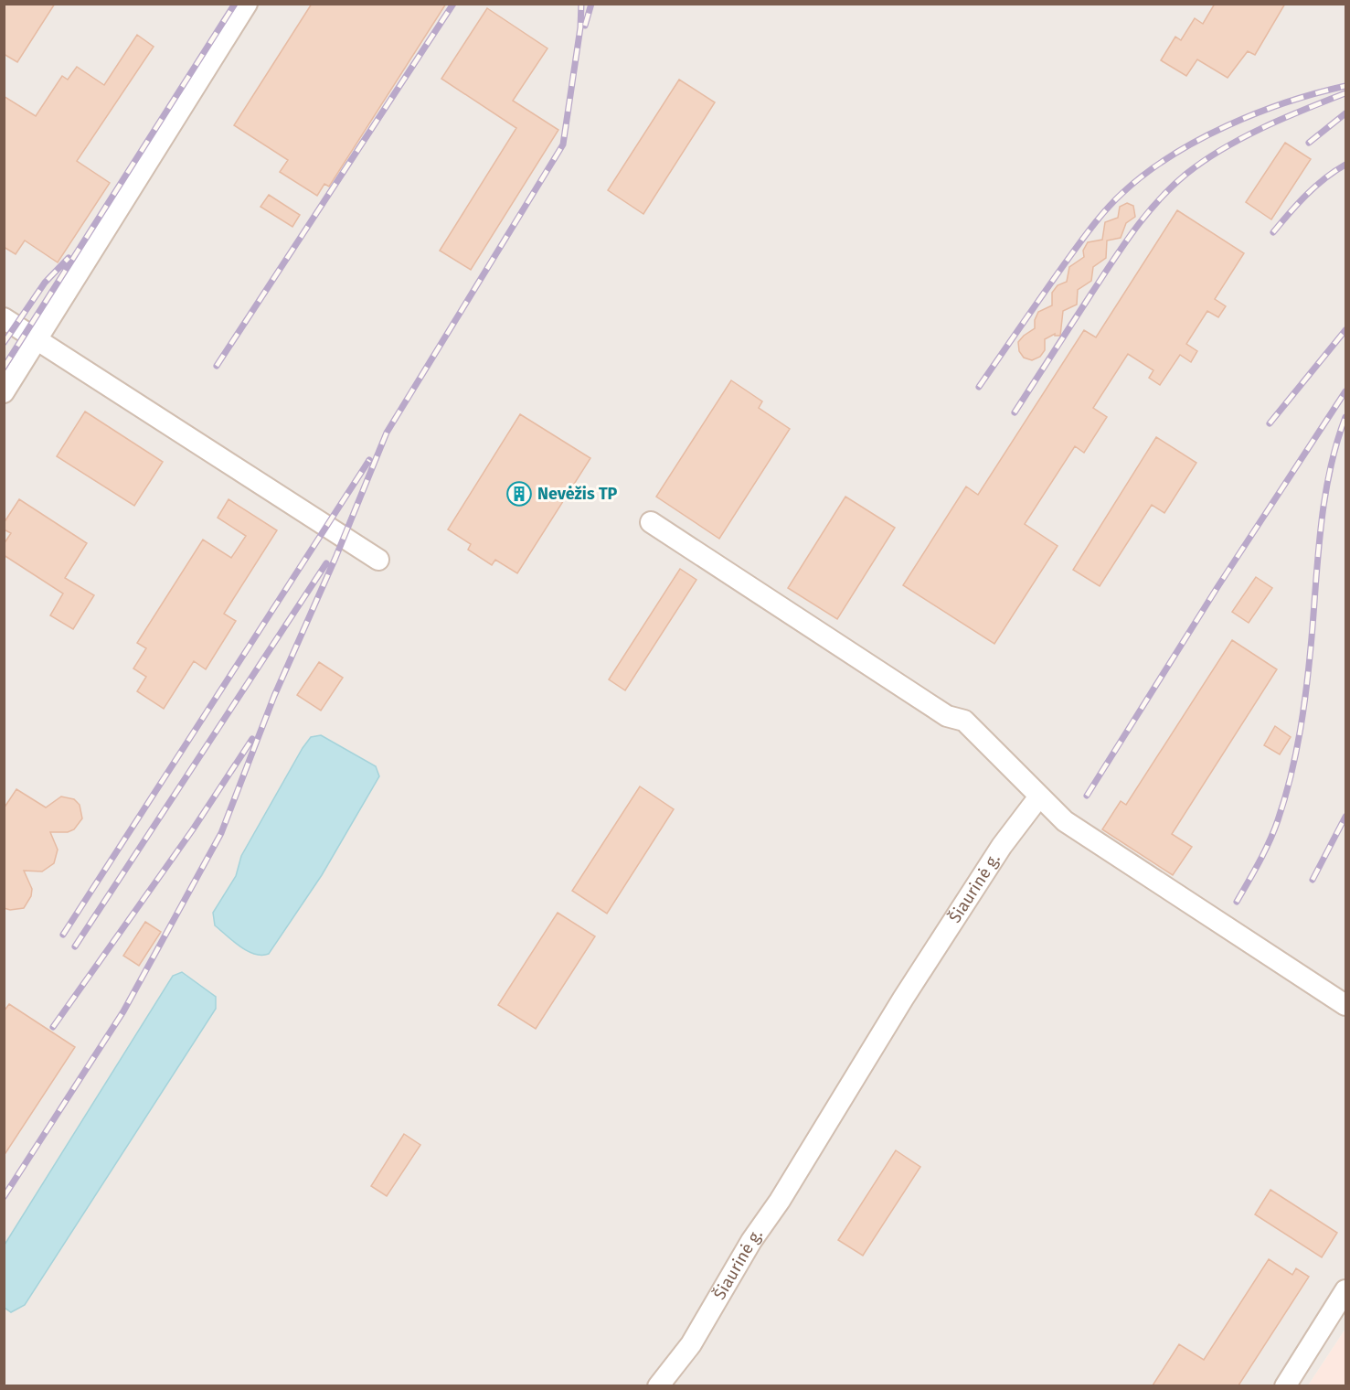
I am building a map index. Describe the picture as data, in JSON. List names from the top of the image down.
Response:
{
  "streets": {
    "street": ["Šiaurinė g."]
  },
  "places": {
    "building": ["Nevėžis TP"]
  }
}
